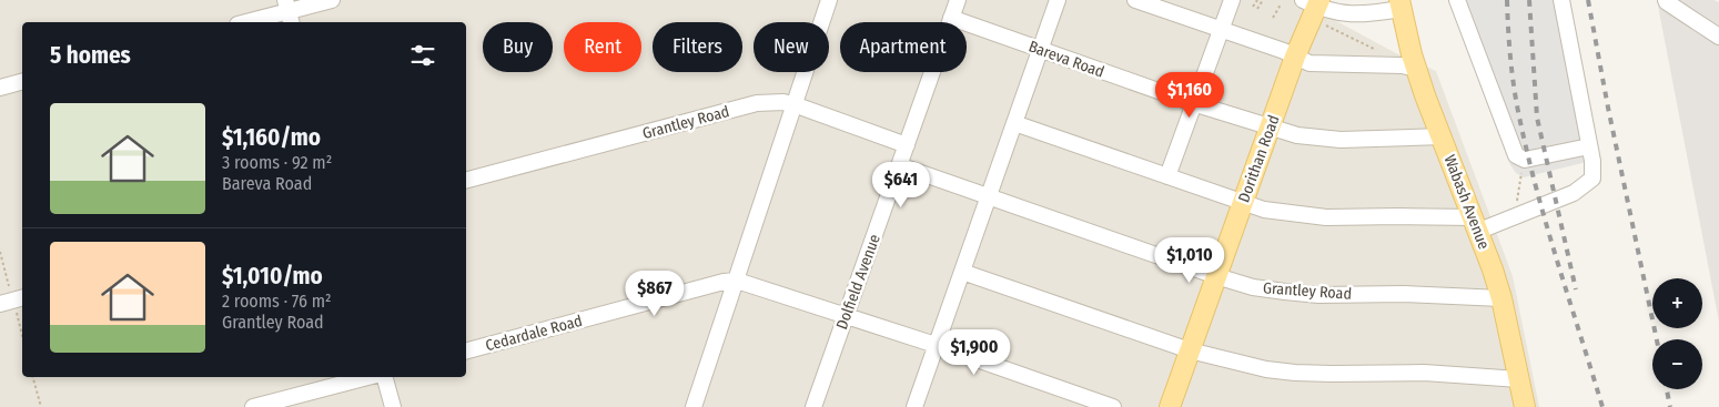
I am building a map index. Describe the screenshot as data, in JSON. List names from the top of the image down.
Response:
{
  "streets": {
    "main road": ["Dorithan Road", "Wabash Avenue"],
    "street": [
      "Bareva Road",
      "Grantley Road",
      "Dolfield Avenue",
      "Cedardale Road"
    ]
  },
  "crossings": [
    ["Bareva Road", "Dorithan Road"],
    ["Bareva Road", "Wabash Avenue"],
    ["Bareva Road", "Dolfield Avenue"],
    ["Grantley Road", "Dorithan Road"],
    ["Grantley Road", "Wabash Avenue"],
    ["Grantley Road", "Dolfield Avenue"],
    ["Dolfield Avenue", "Cedardale Road"]
  ],
  "page": {
    "chip": [
      "Buy",
      "Rent",
      "Filters",
      "New",
      "Apartment"
    ],
    "heading": "5 homes",
    "price": [
      "$1,160",
      "$641",
      "$1,010",
      "$867",
      "$1,900"
    ],
    "list": [
      {
        "name": "$1,160/mo",
        "note": "3 rooms · 92 m² · Bareva Road"
      },
      {
        "name": "$1,010/mo",
        "note": "2 rooms · 76 m² · Grantley Road"
      }
    ],
    "map_buttons": ["+", "−"]
  }
}
